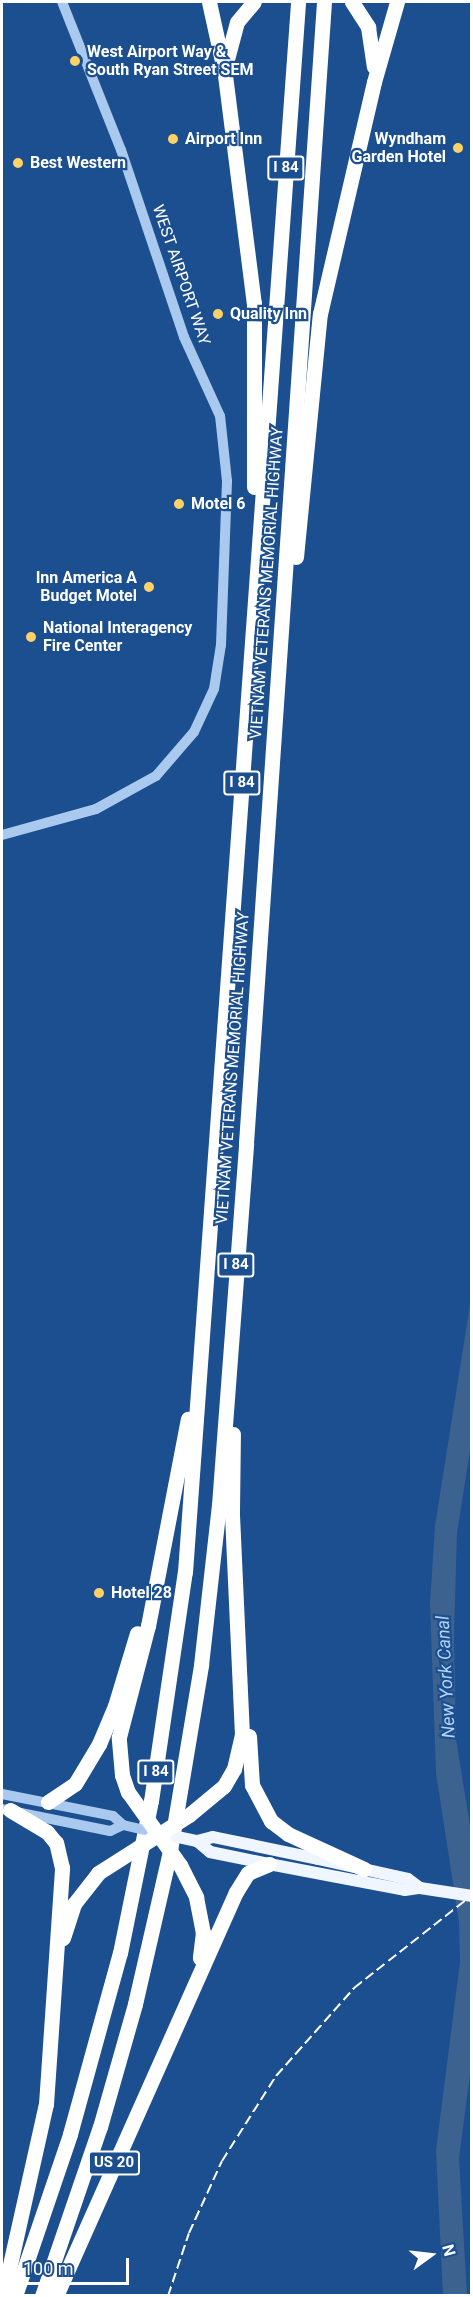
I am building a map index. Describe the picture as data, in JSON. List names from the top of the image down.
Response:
{
  "streets": {
    "highway": ["I 84", "VIETNAM VETERANS MEMORIAL HIGHWAY", "US 20"],
    "street": ["WEST AIRPORT WAY"]
  },
  "water": ["New York Canal"],
  "places": [
    "West Airport Way & South Ryan Street SEM",
    "Airport Inn",
    "Wyndham Garden Hotel",
    "Best Western",
    "Quality Inn",
    "Motel 6",
    "Inn America A Budget Motel",
    "National Interagency Fire Center",
    "Hotel 28"
  ],
  "scale_bar": "100 m",
  "north": "right"
}
